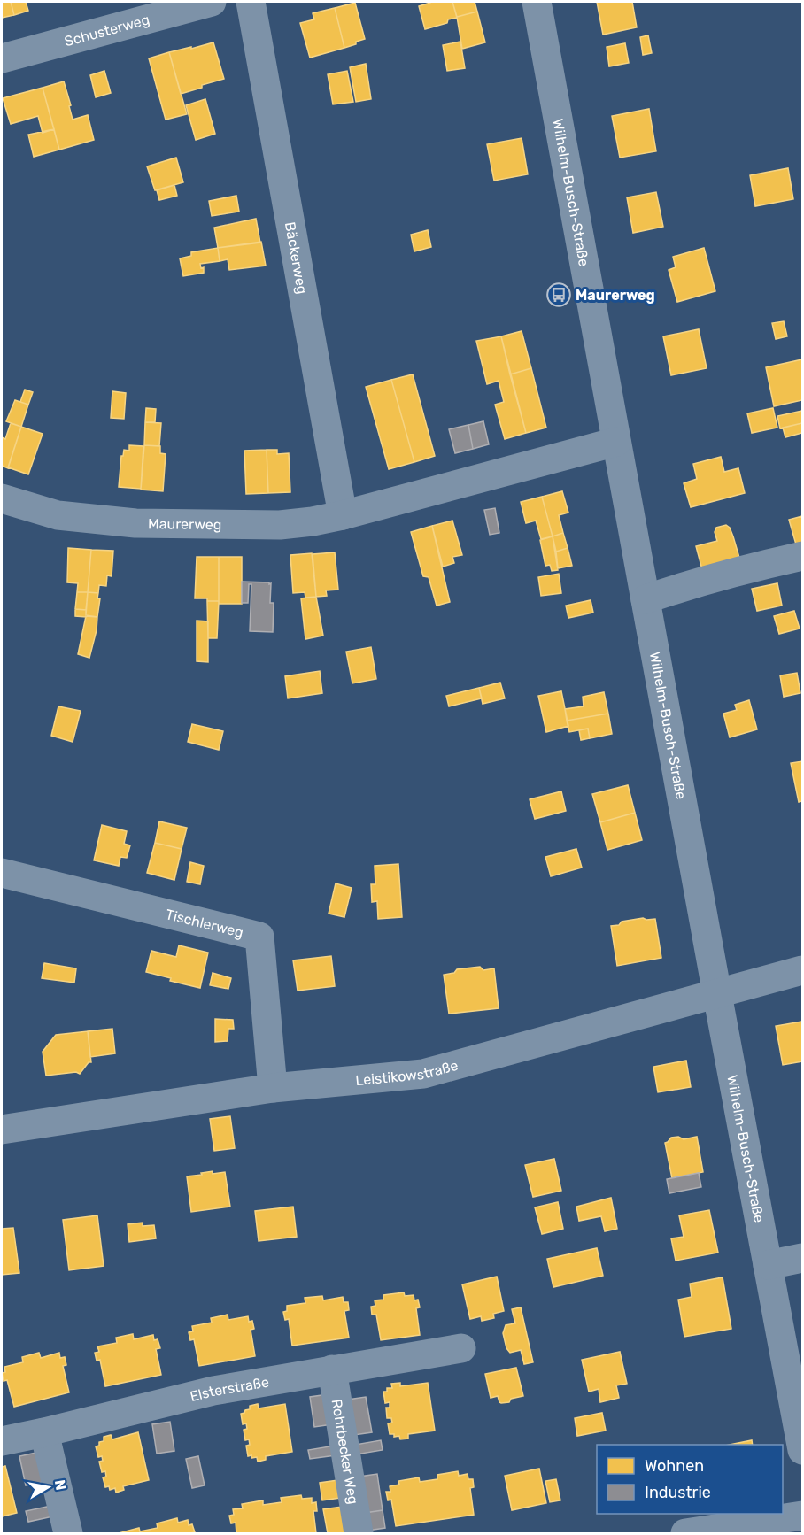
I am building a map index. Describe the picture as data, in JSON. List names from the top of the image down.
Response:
{
  "streets": {
    "street": [
      "Schusterweg",
      "Wilhelm-Busch-Straße",
      "Bäckerweg",
      "Maurerweg",
      "Tischlerweg",
      "Leistikowstraße",
      "Elsterstraße",
      "Rohrbecker Weg"
    ]
  },
  "crossings": [
    ["Wilhelm-Busch-Straße", "Maurerweg"],
    ["Wilhelm-Busch-Straße", "Leistikowstraße"],
    ["Bäckerweg", "Maurerweg"],
    ["Tischlerweg", "Leistikowstraße"],
    ["Elsterstraße", "Rohrbecker Weg"]
  ],
  "places": {
    "bus stop": ["Maurerweg"]
  },
  "legend": ["Wohnen", "Industrie"],
  "north": "right"
}
